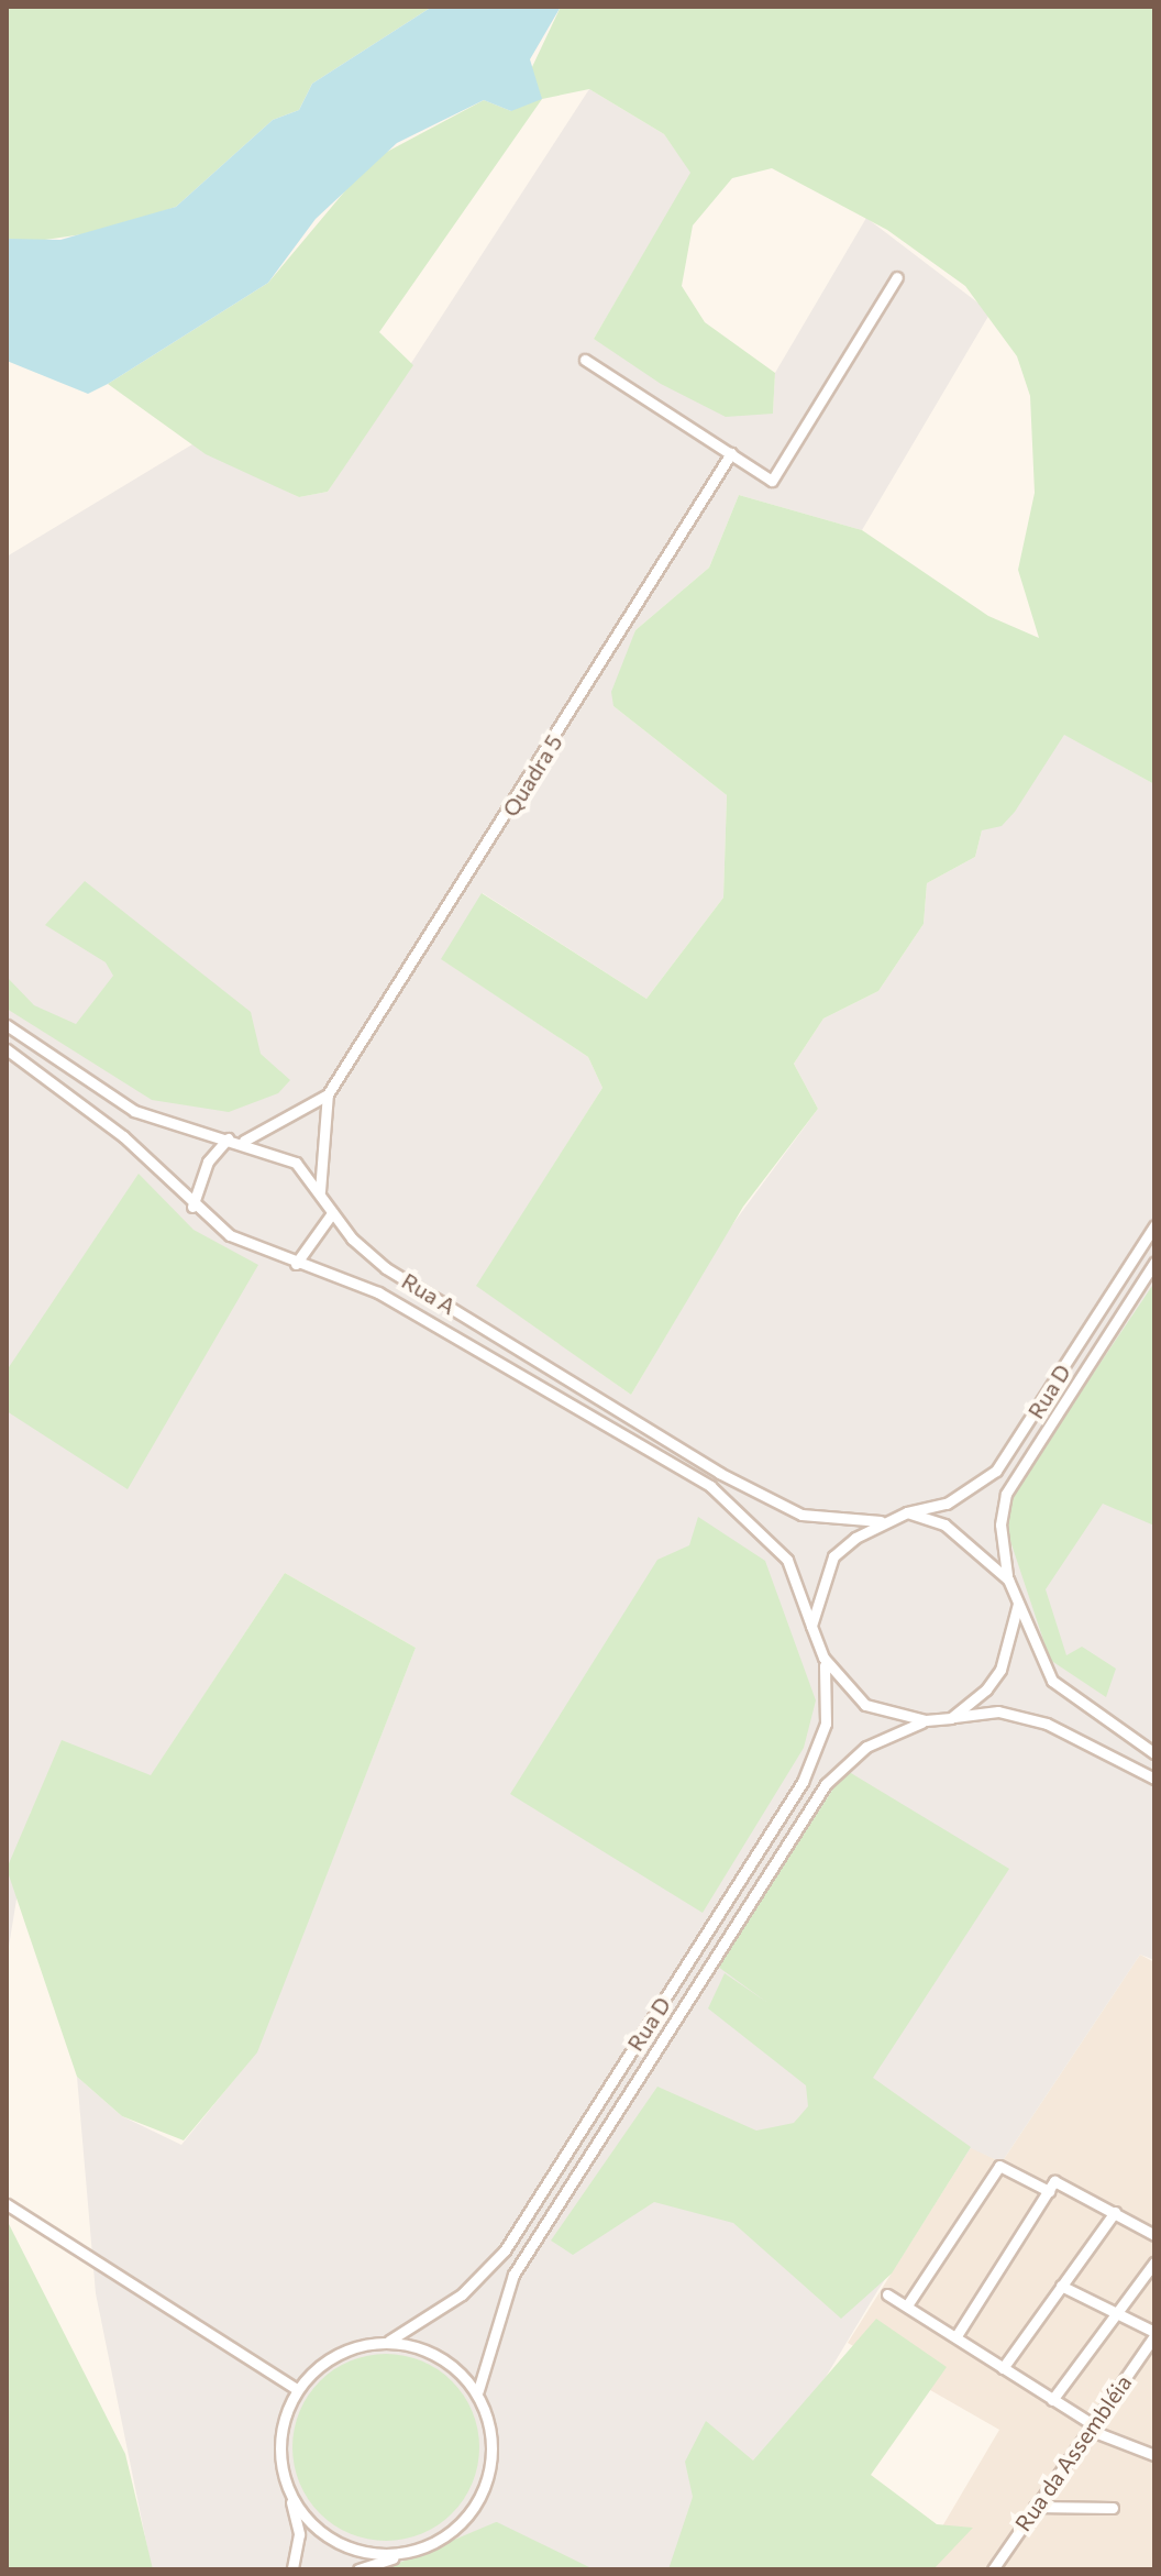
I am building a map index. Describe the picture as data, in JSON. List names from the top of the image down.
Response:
{
  "streets": {
    "street": [
      "Quadra 5",
      "Rua A",
      "Rua D",
      "Rua da Assembléia"
    ]
  },
  "crossings": [
    ["Quadra 5", "Rua A"],
    ["Rua A", "Rua D"]
  ]
}
